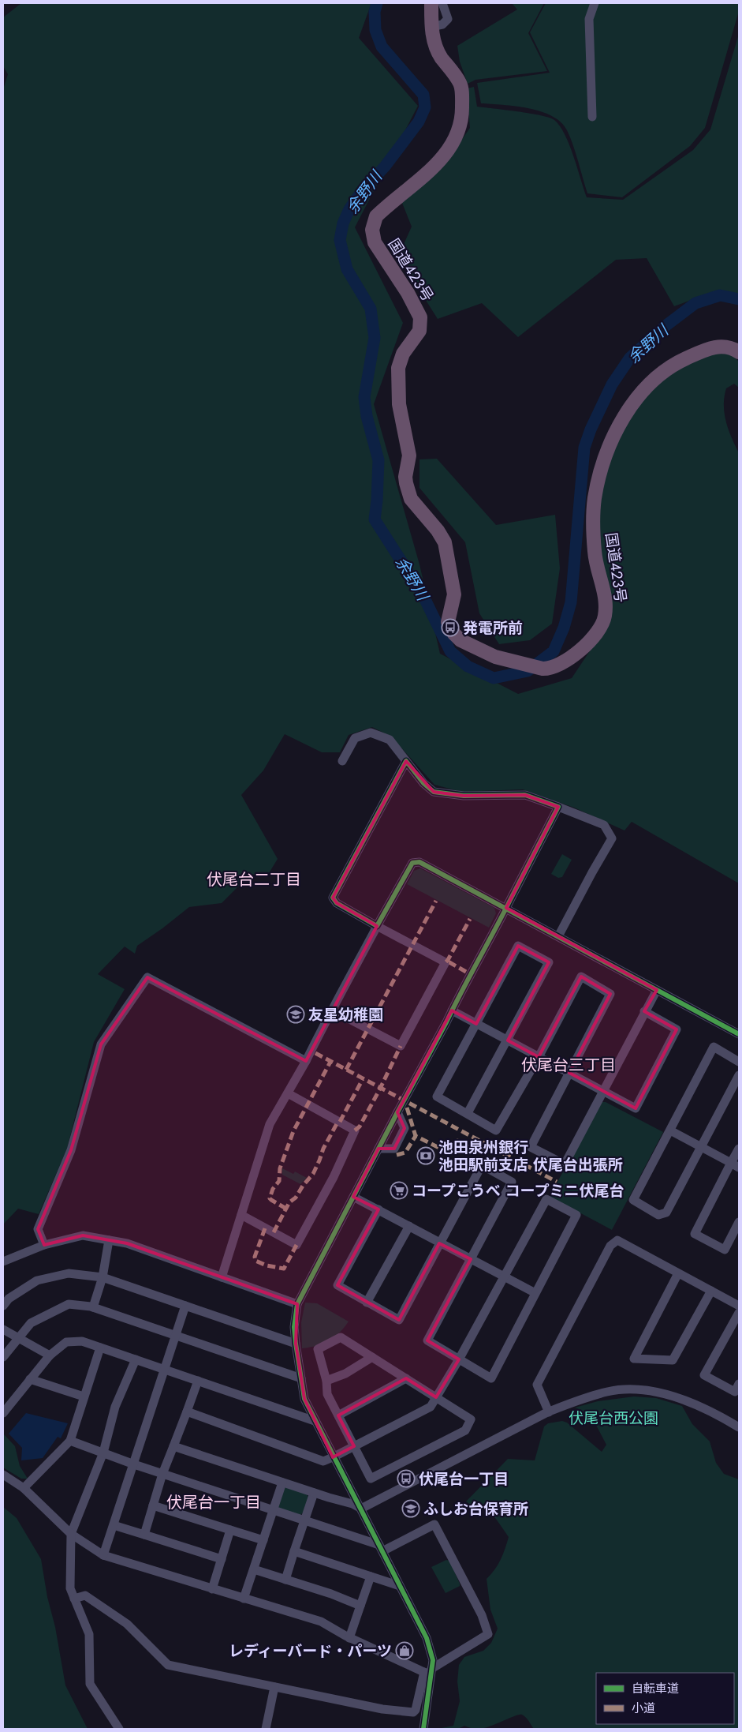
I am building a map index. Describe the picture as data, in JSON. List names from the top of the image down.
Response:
{
  "streets": {
    "highway": ["国道423号"]
  },
  "districts": ["伏尾台二丁目", "伏尾台三丁目", "伏尾台一丁目"],
  "water": ["余野川"],
  "parks": ["伏尾台⻄公園"],
  "places": {
    "bus stop": ["発電所前", "伏尾台一丁目"],
    "school or university": ["友星幼稚園", "ふしお台保育所"],
    "bank": ["池田泉州銀行 池田駅前支店 伏尾台出張所"],
    "supermarket": ["コープこうべ コープミニ伏尾台"],
    "shop": ["レディーバード・パーツ"]
  },
  "legend": ["自転車道", "小道"]
}
